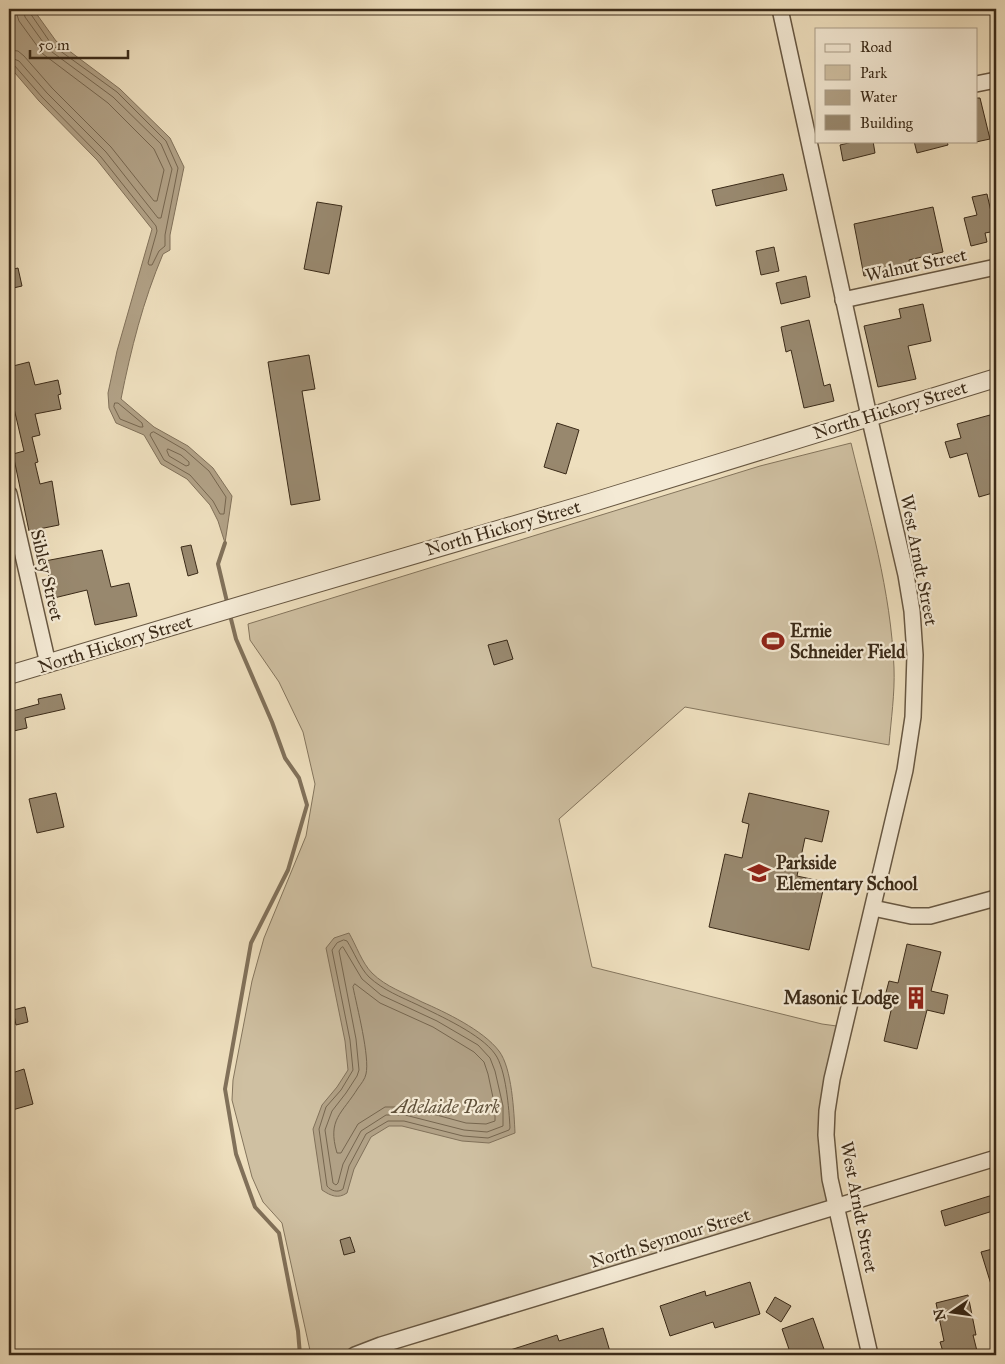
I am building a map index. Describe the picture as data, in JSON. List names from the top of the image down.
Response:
{
  "streets": {
    "street": [
      "Walnut Street",
      "North Hickory Street",
      "West Arndt Street",
      "Sibley Street",
      "North Seymour Street"
    ]
  },
  "crossings": [
    ["Walnut Street", "West Arndt Street"],
    ["North Hickory Street", "West Arndt Street"],
    ["North Hickory Street", "Sibley Street"],
    ["West Arndt Street", "North Seymour Street"]
  ],
  "parks": ["Adelaide Park"],
  "places": {
    "sports": ["Ernie Schneider Field"],
    "school or university": ["Parkside Elementary School"],
    "building": ["Masonic Lodge"]
  },
  "legend": [
    "Road",
    "Park",
    "Water",
    "Building"
  ],
  "scale_bar": "50 m",
  "north": "left"
}
